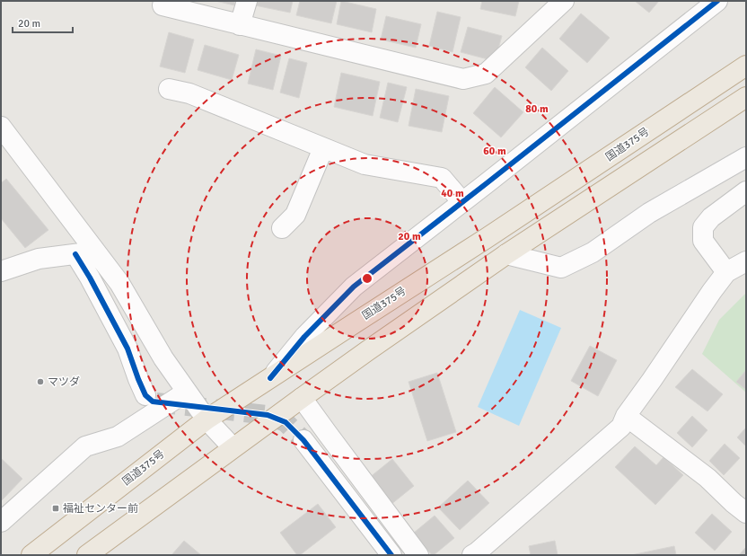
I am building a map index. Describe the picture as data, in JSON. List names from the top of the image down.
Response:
{
  "streets": {
    "highway": ["国道375号"]
  },
  "places": {
    "other": ["マツダ"],
    "transit": ["福祉センター前"]
  },
  "scale_bar": "20 m",
  "rings": [
    "80 m",
    "60 m",
    "40 m",
    "20 m"
  ]
}
